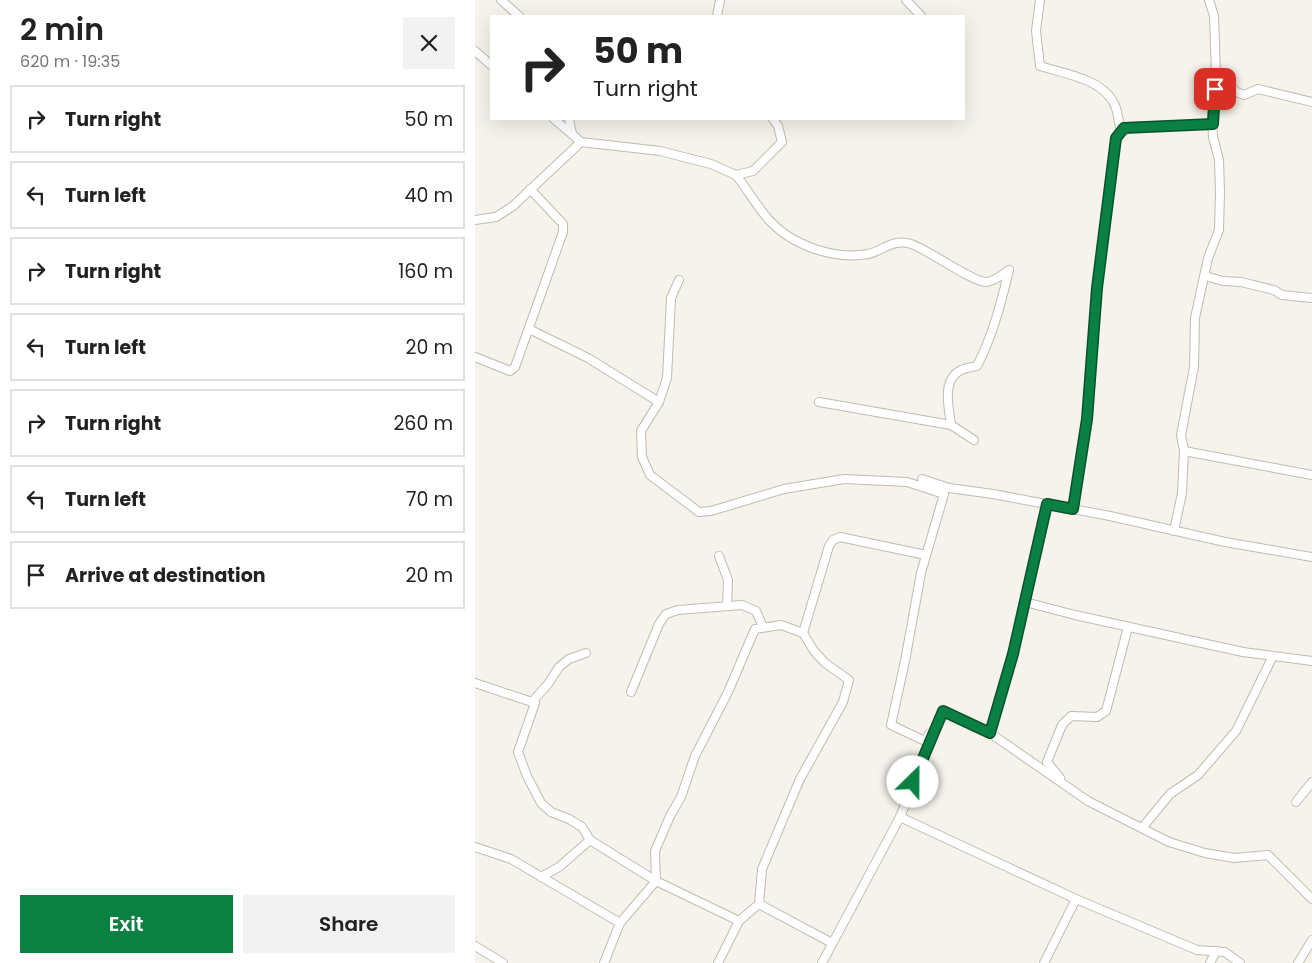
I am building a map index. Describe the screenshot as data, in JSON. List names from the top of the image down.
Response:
{
  "page": {
    "heading": ["2 min", "620 m · 19:35"],
    "turn": ["50 m", "Turn right"],
    "list": [
      {
        "name": "Turn right",
        "value": "50 m"
      },
      {
        "name": "Turn left",
        "value": "40 m"
      },
      {
        "name": "Turn right",
        "value": "160 m"
      },
      {
        "name": "Turn left",
        "value": "20 m"
      },
      {
        "name": "Turn right",
        "value": "260 m"
      },
      {
        "name": "Turn left",
        "value": "70 m"
      },
      {
        "name": "Arrive at destination",
        "value": "20 m"
      }
    ],
    "buttons": ["Exit", "Share"]
  }
}
